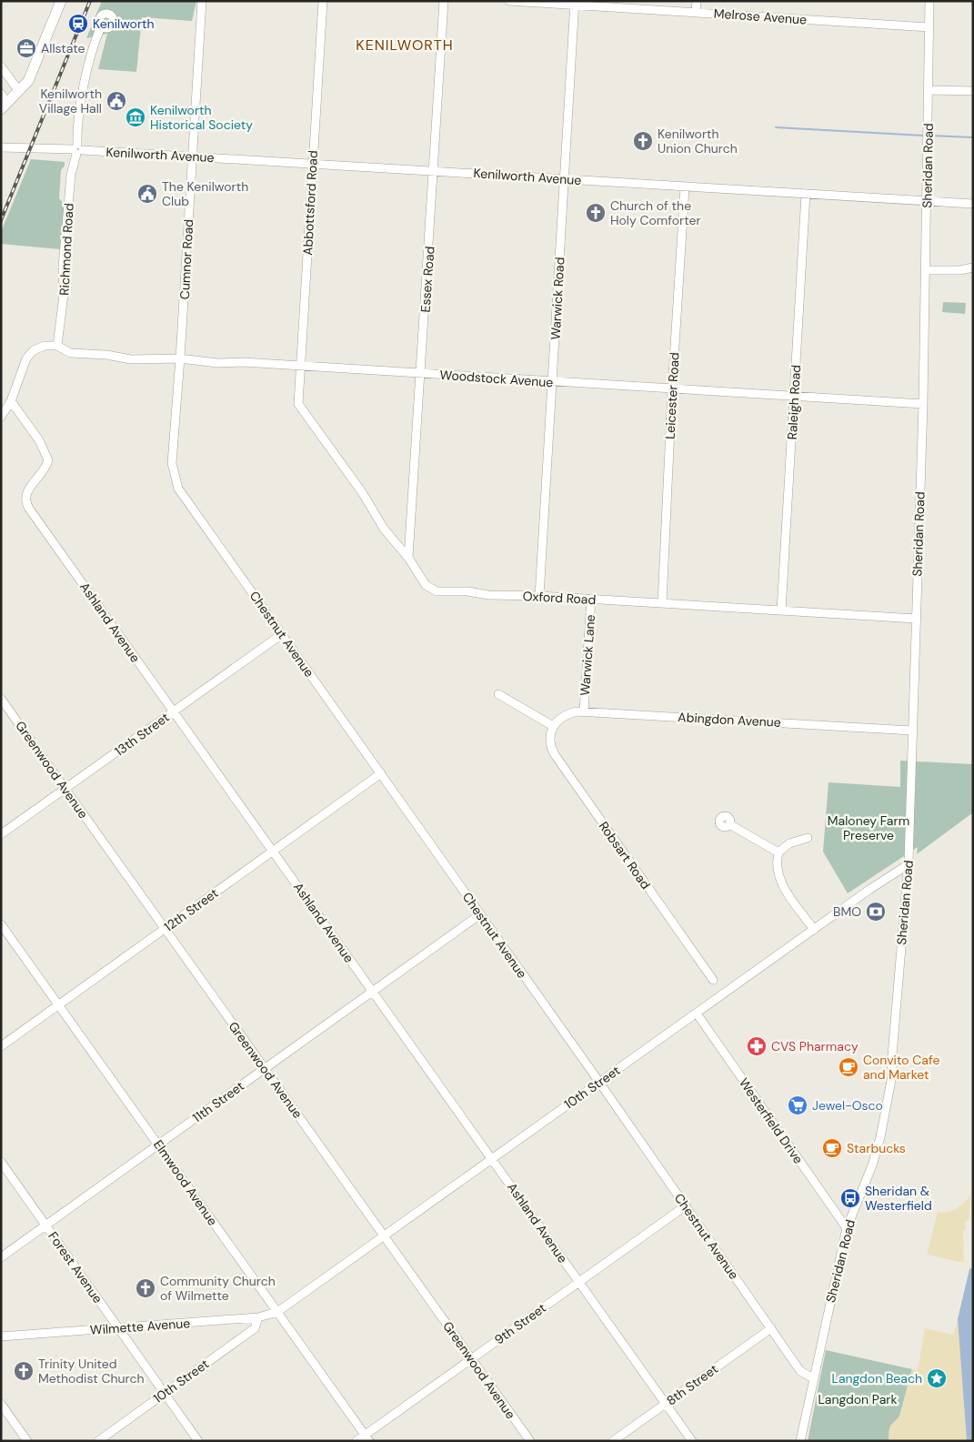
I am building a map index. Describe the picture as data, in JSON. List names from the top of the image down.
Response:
{
  "streets": {
    "street": [
      "Melrose Avenue",
      "Kenilworth Avenue",
      "Sheridan Road",
      "Abbottsford Road",
      "Richmond Road",
      "Cumnor Road",
      "Essex Road",
      "Warwick Road",
      "Woodstock Avenue",
      "Leicester Road",
      "Raleigh Road",
      "Oxford Road",
      "Ashland Avenue",
      "Chestnut Avenue",
      "Warwick Lane",
      "Abingdon Avenue",
      "13th Street",
      "Greenwood Avenue",
      "Robsart Road",
      "12th Street",
      "10th Street",
      "11th Street",
      "Westerfield Drive",
      "Elmwood Avenue",
      "Forest Avenue",
      "9th Street",
      "Wilmette Avenue",
      "8th Street"
    ]
  },
  "crossings": [
    ["Melrose Avenue", "Sheridan Road"],
    ["Melrose Avenue", "Warwick Road"],
    ["Kenilworth Avenue", "Sheridan Road"],
    ["Kenilworth Avenue", "Abbottsford Road"],
    ["Kenilworth Avenue", "Richmond Road"],
    ["Kenilworth Avenue", "Cumnor Road"],
    ["Kenilworth Avenue", "Essex Road"],
    ["Kenilworth Avenue", "Warwick Road"],
    ["Kenilworth Avenue", "Leicester Road"],
    ["Kenilworth Avenue", "Raleigh Road"],
    ["Sheridan Road", "Woodstock Avenue"],
    ["Sheridan Road", "Oxford Road"],
    ["Sheridan Road", "Chestnut Avenue"],
    ["Sheridan Road", "Abingdon Avenue"],
    ["Sheridan Road", "10th Street"],
    ["Sheridan Road", "Westerfield Drive"],
    ["Abbottsford Road", "Woodstock Avenue"],
    ["Abbottsford Road", "Oxford Road"],
    ["Richmond Road", "Woodstock Avenue"],
    ["Cumnor Road", "Woodstock Avenue"],
    ["Cumnor Road", "Chestnut Avenue"],
    ["Essex Road", "Woodstock Avenue"],
    ["Essex Road", "Oxford Road"],
    ["Warwick Road", "Woodstock Avenue"],
    ["Warwick Road", "Oxford Road"],
    ["Woodstock Avenue", "Leicester Road"],
    ["Woodstock Avenue", "Raleigh Road"],
    ["Leicester Road", "Oxford Road"],
    ["Raleigh Road", "Oxford Road"],
    ["Oxford Road", "Warwick Lane"],
    ["Ashland Avenue", "13th Street"],
    ["Ashland Avenue", "12th Street"],
    ["Ashland Avenue", "10th Street"],
    ["Ashland Avenue", "11th Street"],
    ["Ashland Avenue", "9th Street"],
    ["Ashland Avenue", "8th Street"],
    ["Chestnut Avenue", "13th Street"],
    ["Chestnut Avenue", "12th Street"],
    ["Chestnut Avenue", "10th Street"],
    ["Chestnut Avenue", "11th Street"],
    ["Chestnut Avenue", "9th Street"],
    ["Chestnut Avenue", "8th Street"],
    ["Warwick Lane", "Abingdon Avenue"],
    ["Abingdon Avenue", "Robsart Road"],
    ["13th Street", "Greenwood Avenue"],
    ["Greenwood Avenue", "12th Street"],
    ["Greenwood Avenue", "10th Street"],
    ["Greenwood Avenue", "11th Street"],
    ["Greenwood Avenue", "9th Street"],
    ["12th Street", "Elmwood Avenue"],
    ["10th Street", "Westerfield Drive"],
    ["10th Street", "Elmwood Avenue"],
    ["10th Street", "Forest Avenue"],
    ["10th Street", "Wilmette Avenue"],
    ["11th Street", "Elmwood Avenue"],
    ["11th Street", "Forest Avenue"],
    ["Elmwood Avenue", "9th Street"],
    ["Elmwood Avenue", "Wilmette Avenue"],
    ["Forest Avenue", "Wilmette Avenue"]
  ],
  "districts": ["KENILWORTH"],
  "parks": ["Maloney Farm Preserve", "Langdon Park"],
  "places": {
    "station": ["Kenilworth"],
    "office": ["Allstate"],
    "public building": ["Kenilworth Village Hall", "The Kenilworth Club"],
    "museum": ["Kenilworth Historical Society"],
    "church": [
      "Kenilworth Union Church",
      "Church of the Holy Comforter",
      "Community Church of Wilmette",
      "Trinity United Methodist Church"
    ],
    "bank": ["BMO"],
    "pharmacy": ["CVS Pharmacy"],
    "cafe": ["Convito Cafe and Market", "Starbucks"],
    "supermarket": ["Jewel-Osco"],
    "bus stop": ["Sheridan & Westerfield"],
    "place": ["Langdon Beach"]
  }
}
